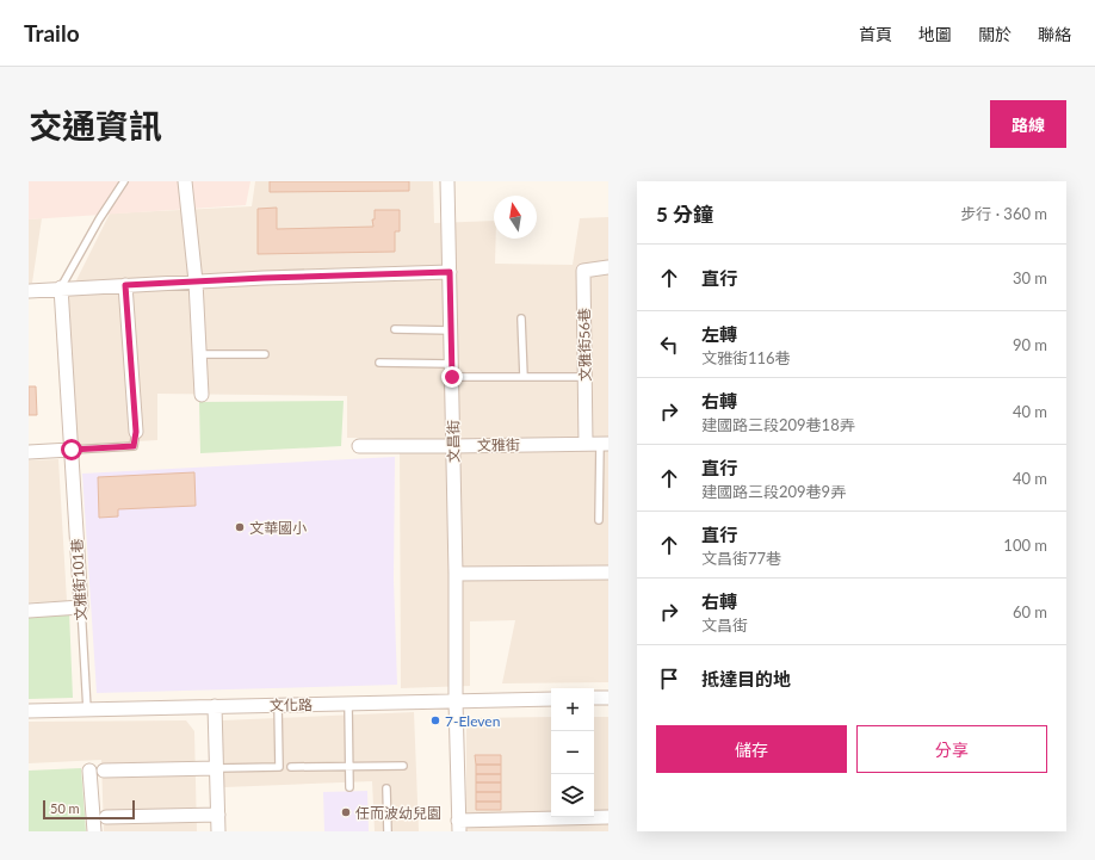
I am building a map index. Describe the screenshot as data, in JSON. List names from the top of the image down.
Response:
{
  "streets": {
    "street": [
      "文雅街56巷",
      "文昌街",
      "文雅街",
      "文雅街101巷",
      "文化路"
    ]
  },
  "crossings": [
    ["文雅街56巷", "文雅街"],
    ["文昌街", "文雅街"],
    ["文昌街", "文化路"],
    ["文雅街101巷", "文化路"]
  ],
  "places": ["文華國小", "7-Eleven", "任而波幼兒園"],
  "scale_bar": "50 m",
  "north": "top",
  "page": {
    "header": "Trailo",
    "nav": [
      "首頁",
      "地圖",
      "關於",
      "聯絡"
    ],
    "title": "交通資訊",
    "buttons": [
      "路線",
      ["儲存", "分享"]
    ],
    "heading": ["5 分鐘", "步行 · 360 m"],
    "list": [
      ["直行", "30 m"],
      ["左轉", "文雅街116巷", "90 m"],
      ["右轉", "建國路三段209巷18弄", "40 m"],
      ["直行", "建國路三段209巷9弄", "40 m"],
      ["直行", "文昌街77巷", "100 m"],
      ["右轉", "文昌街", "60 m"],
      "抵達目的地"
    ],
    "map_buttons": ["+", "−"],
    "scale": "50 m"
  }
}
